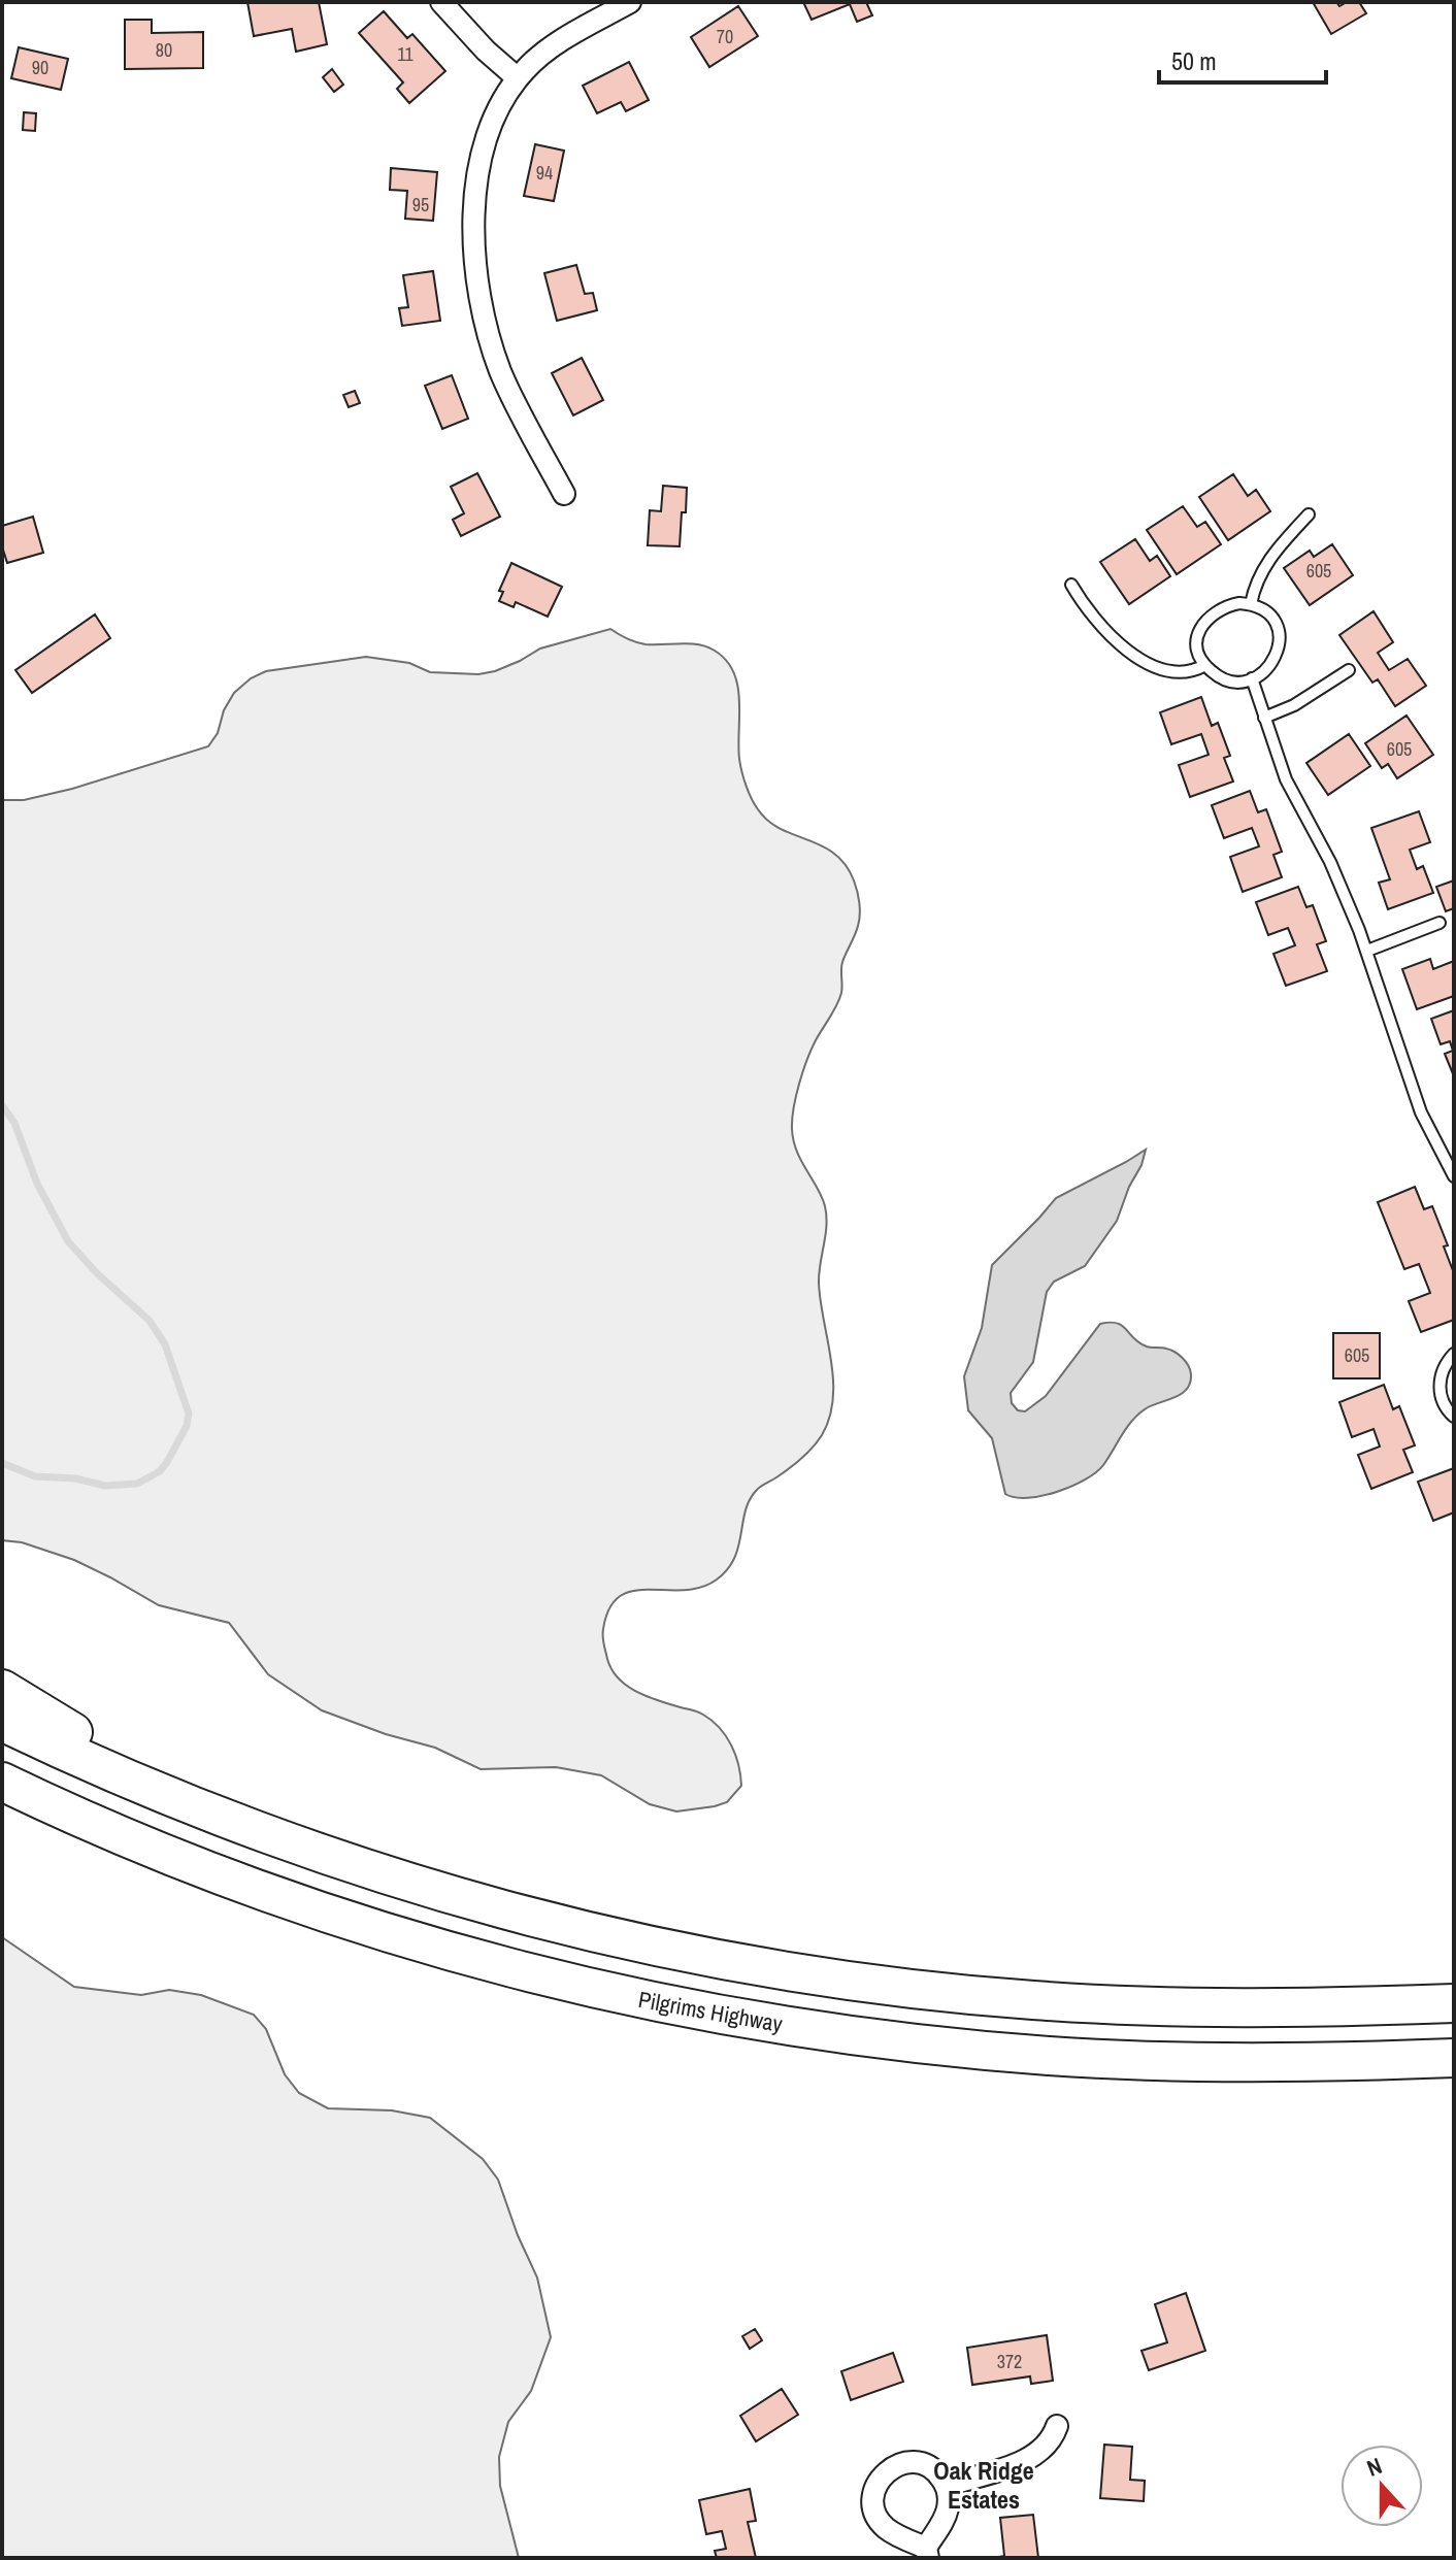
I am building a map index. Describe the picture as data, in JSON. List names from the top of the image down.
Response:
{
  "streets": {
    "highway": ["Pilgrims Highway"]
  },
  "districts": ["Oak Ridge Estates"],
  "house_numbers": [
    "70",
    "80",
    "11",
    "90",
    "94",
    "95",
    "605",
    "605",
    "605",
    "372"
  ],
  "scale_bar": "50 m",
  "north": "top"
}
